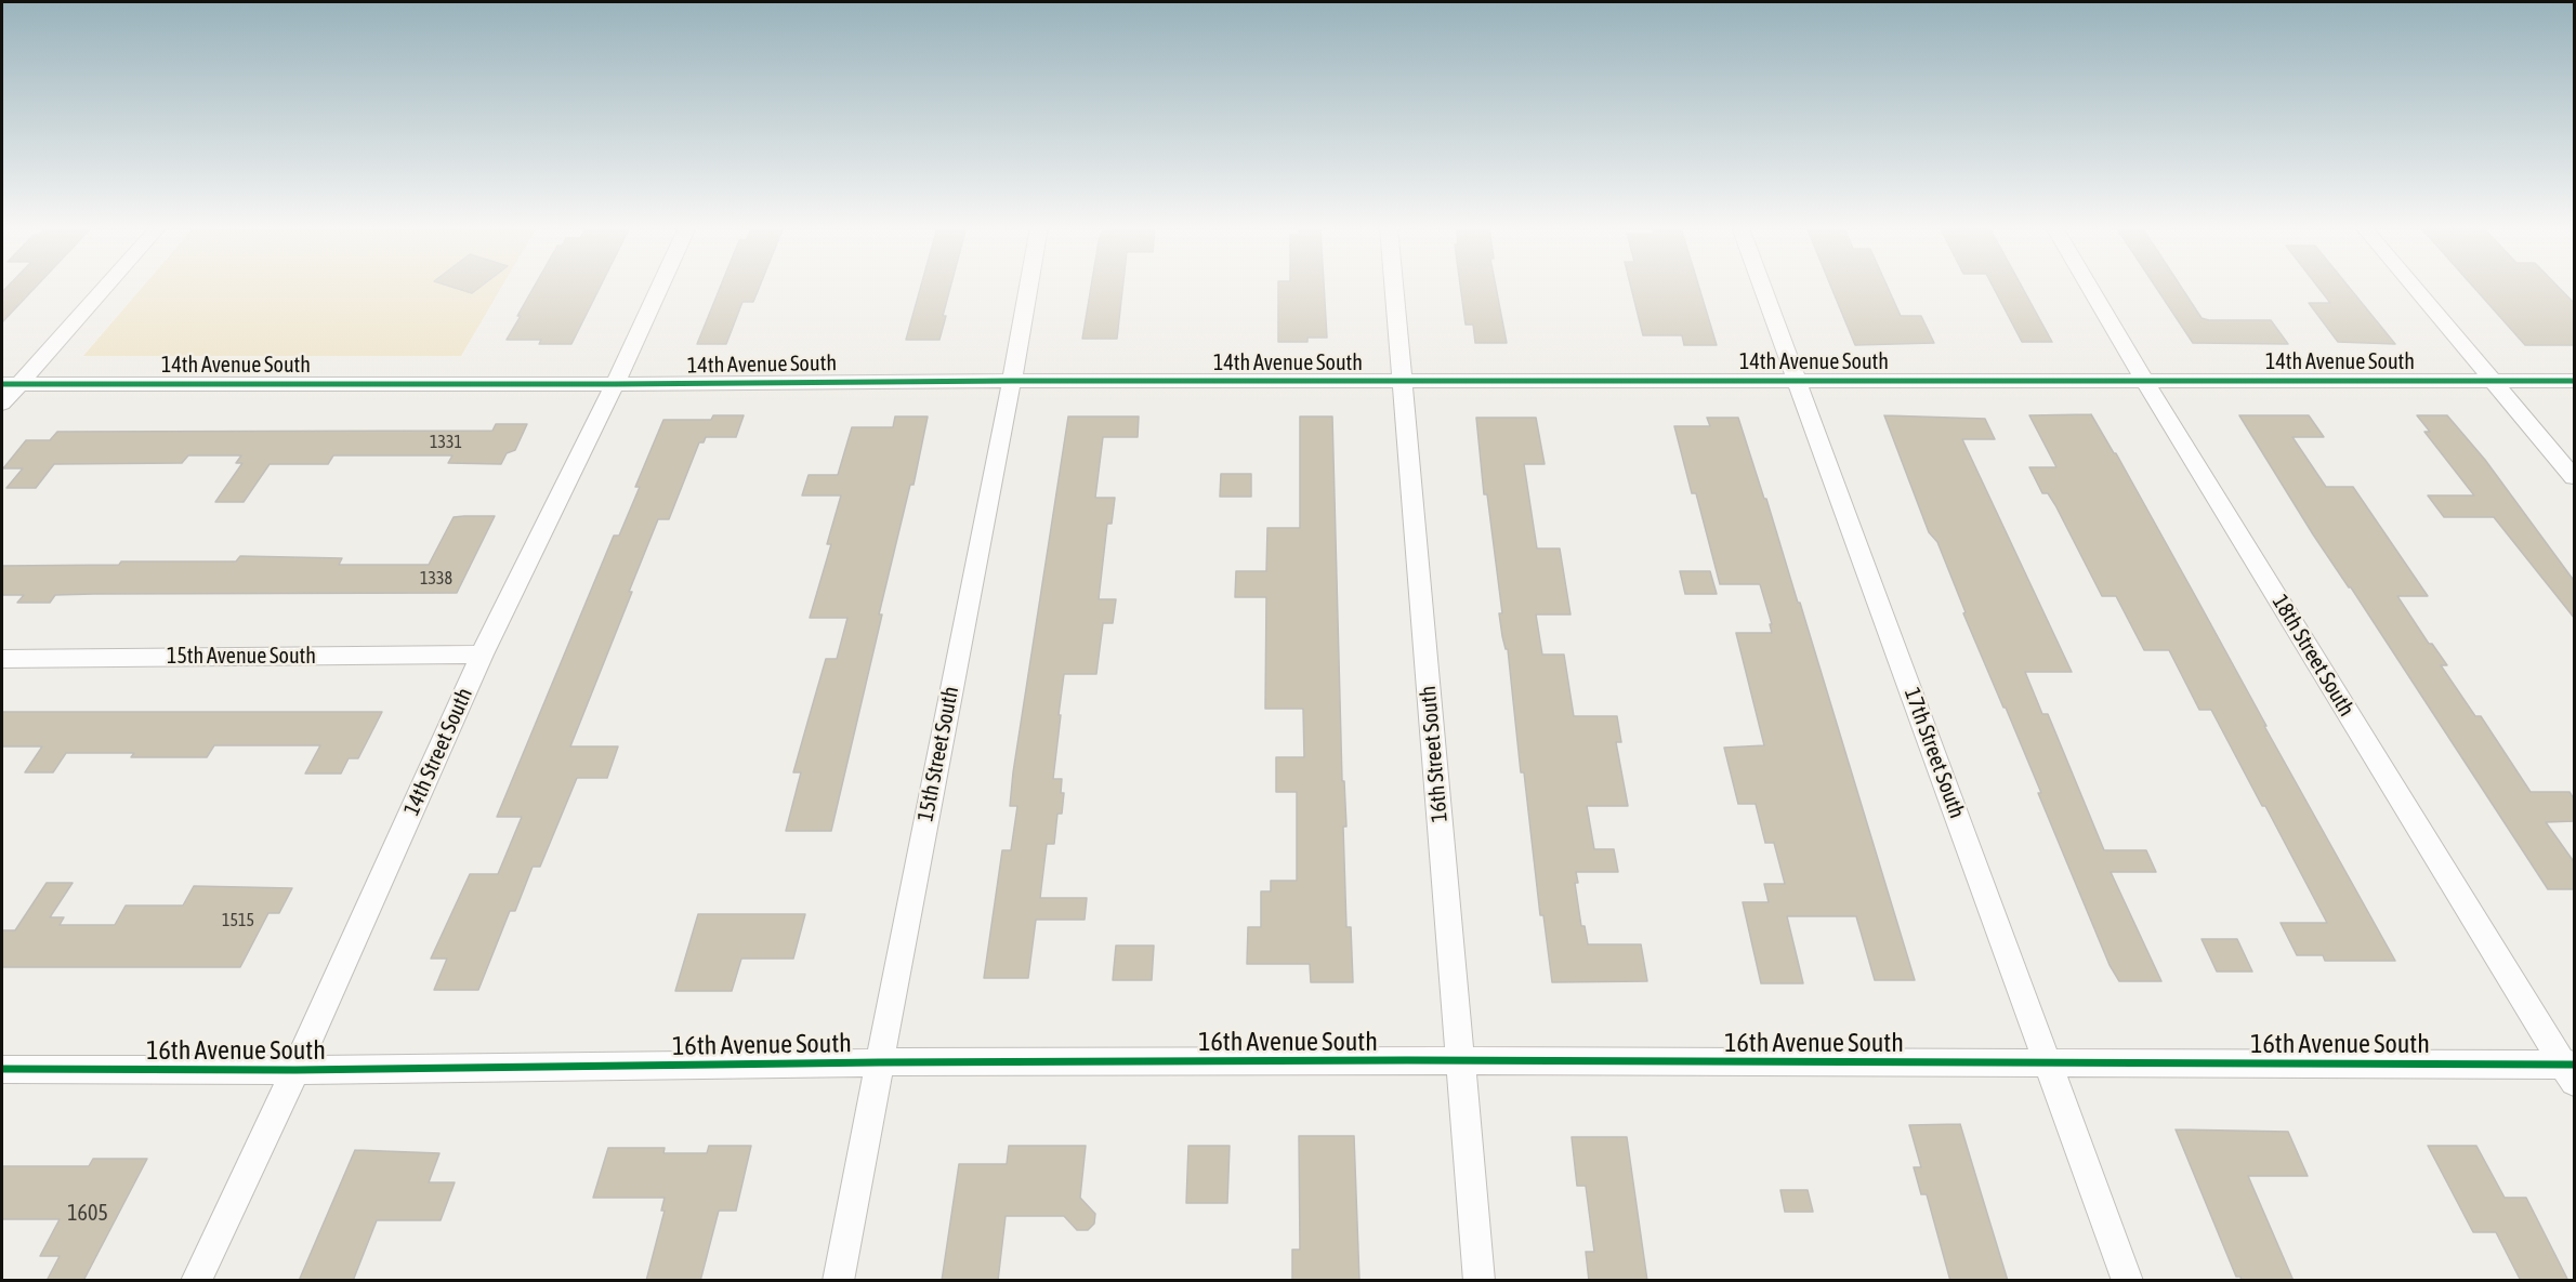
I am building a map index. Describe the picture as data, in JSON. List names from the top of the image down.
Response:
{
  "streets": {
    "street": [
      "14th Avenue South",
      "18th Street South",
      "15th Avenue South",
      "14th Street South",
      "17th Street South",
      "15th Street South",
      "16th Street South",
      "16th Avenue South"
    ]
  },
  "crossings": [
    ["14th Avenue South", "18th Street South"],
    ["14th Avenue South", "14th Street South"],
    ["14th Avenue South", "17th Street South"],
    ["14th Avenue South", "15th Street South"],
    ["14th Avenue South", "16th Street South"],
    ["18th Street South", "16th Avenue South"],
    ["15th Avenue South", "14th Street South"],
    ["14th Street South", "16th Avenue South"],
    ["17th Street South", "16th Avenue South"],
    ["15th Street South", "16th Avenue South"],
    ["16th Street South", "16th Avenue South"]
  ],
  "house_numbers": [
    "1331",
    "1338",
    "1515",
    "1605"
  ]
}
